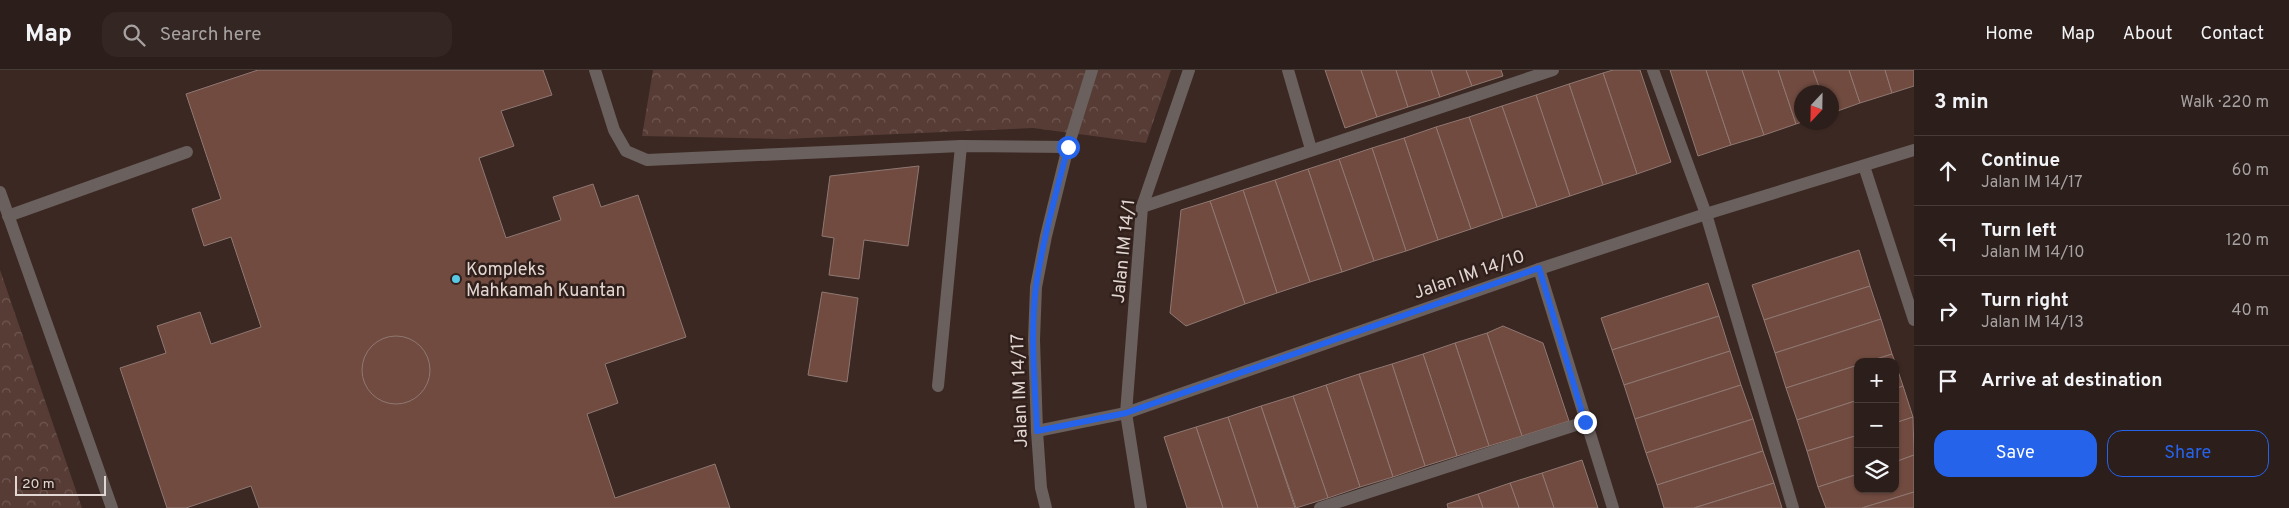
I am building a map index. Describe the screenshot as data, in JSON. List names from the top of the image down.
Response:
{
  "streets": {
    "street": ["Jalan IM 14/1", "Jalan IM 14/10", "Jalan IM 14/17"]
  },
  "crossings": [
    ["Jalan IM 14/1", "Jalan IM 14/10"],
    ["Jalan IM 14/10", "Jalan IM 14/17"]
  ],
  "places": ["Kompleks Mahkamah Kuantan"],
  "scale_bar": "20 m",
  "north": "bottom",
  "page": {
    "header": "Map",
    "search": "Search here",
    "nav": [
      "Home",
      "Map",
      "About",
      "Contact"
    ],
    "heading": ["3 min", "Walk · 220 m"],
    "list": [
      ["Continue", "Jalan IM 14/17", "60 m"],
      ["Turn left", "Jalan IM 14/10", "120 m"],
      ["Turn right", "Jalan IM 14/13", "40 m"],
      "Arrive at destination"
    ],
    "map_buttons": ["+", "−"],
    "buttons": ["Save", "Share"],
    "scale": "20 m"
  }
}
